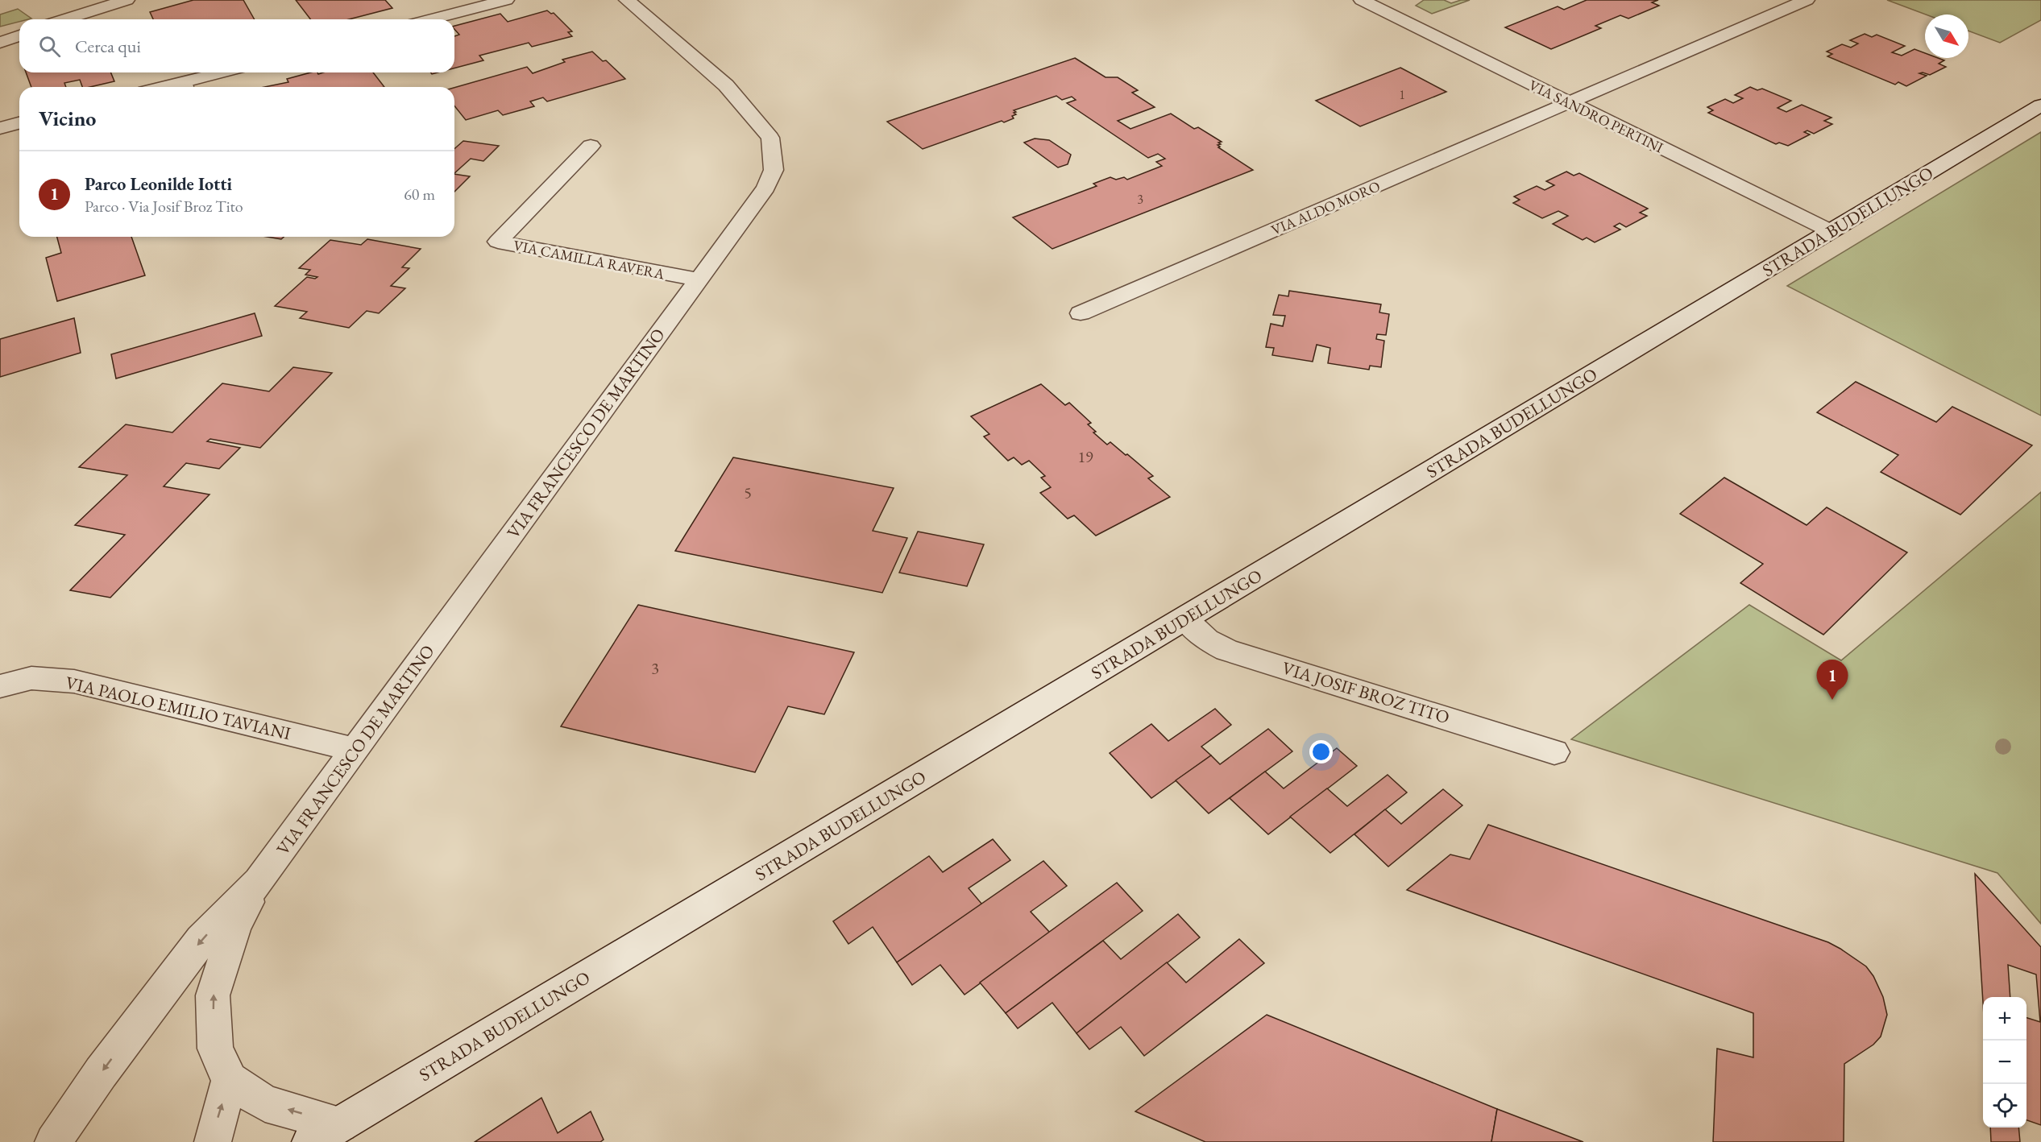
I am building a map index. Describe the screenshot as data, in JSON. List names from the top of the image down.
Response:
{
  "streets": {
    "street": [
      "VIA SANDRO PERTINI",
      "VIA ALDO MORO",
      "STRADA BUDELLUNGO",
      "VIA CAMILLA RAVERA",
      "VIA FRANCESCO DE MARTINO",
      "VIA JOSIF BROZ TITO",
      "VIA PAOLO EMILIO TAVIANI"
    ]
  },
  "crossings": [
    ["VIA SANDRO PERTINI", "VIA ALDO MORO"],
    ["VIA SANDRO PERTINI", "STRADA BUDELLUNGO"],
    ["STRADA BUDELLUNGO", "VIA JOSIF BROZ TITO"],
    ["VIA CAMILLA RAVERA", "VIA FRANCESCO DE MARTINO"],
    ["VIA FRANCESCO DE MARTINO", "VIA PAOLO EMILIO TAVIANI"]
  ],
  "house_numbers": [
    "1",
    "3",
    "19",
    "5",
    "3"
  ],
  "north": "bottom right",
  "page": {
    "search": "Cerca qui",
    "heading": "Vicino",
    "list": [
      {
        "mark": "1",
        "name": "Parco Leonilde Iotti",
        "note": "Parco · Via Josif Broz Tito",
        "value": "60 m"
      }
    ],
    "pins": "1",
    "map_buttons": ["+", "−"]
  }
}
